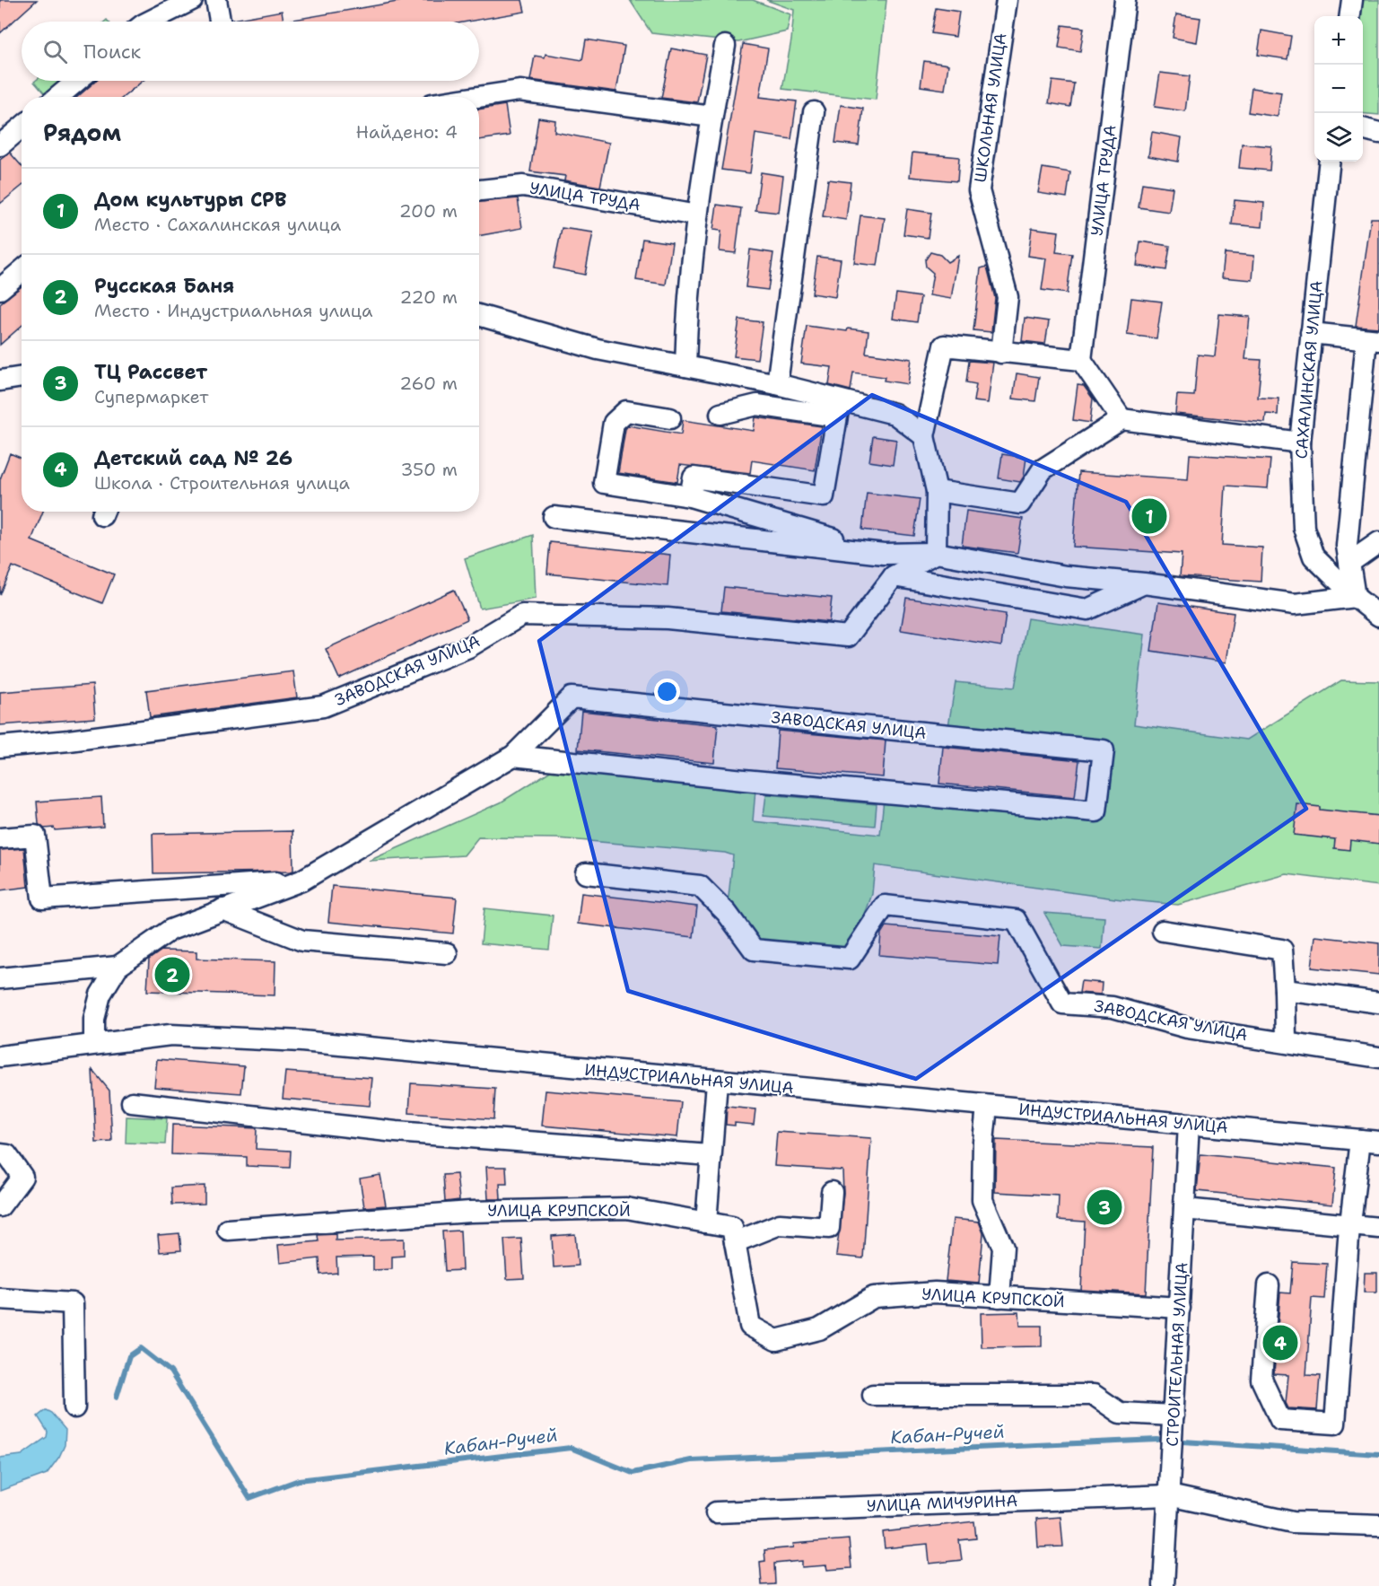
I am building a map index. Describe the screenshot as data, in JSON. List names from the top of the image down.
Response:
{
  "streets": {
    "street": [
      "ШКОЛЬНАЯ УЛИЦА",
      "УЛИЦА ТРУДА",
      "САХАЛИНСКАЯ УЛИЦА",
      "ЗАВОДСКАЯ УЛИЦА",
      "ИНДУСТРИАЛЬНАЯ УЛИЦА",
      "УЛИЦА КРУПСКОЙ",
      "СТРОИТЕЛЬНАЯ УЛИЦА",
      "УЛИЦА МИЧУРИНА"
    ]
  },
  "crossings": [
    ["ЗАВОДСКАЯ УЛИЦА", "ИНДУСТРИАЛЬНАЯ УЛИЦА"],
    ["ИНДУСТРИАЛЬНАЯ УЛИЦА", "СТРОИТЕЛЬНАЯ УЛИЦА"],
    ["УЛИЦА КРУПСКОЙ", "СТРОИТЕЛЬНАЯ УЛИЦА"],
    ["СТРОИТЕЛЬНАЯ УЛИЦА", "УЛИЦА МИЧУРИНА"]
  ],
  "water": ["Кабан-Ручей"],
  "page": {
    "map_buttons": ["+", "−"],
    "search": "Поиск",
    "heading": ["Рядом", "Найдено: 4"],
    "list": [
      {
        "mark": "1",
        "name": "Дом культуры СРВ",
        "note": "Место · Сахалинская улица",
        "value": "200 m"
      },
      {
        "mark": "2",
        "name": "Русская Баня",
        "note": "Место · Индустриальная улица",
        "value": "220 m"
      },
      {
        "mark": "3",
        "name": "ТЦ Рассвет",
        "note": "Супермаркет",
        "value": "260 m"
      },
      {
        "mark": "4",
        "name": "Детский сад № 26",
        "note": "Школа · Строительная улица",
        "value": "350 m"
      }
    ],
    "pins": [
      "1",
      "2",
      "3",
      "4"
    ]
  }
}
